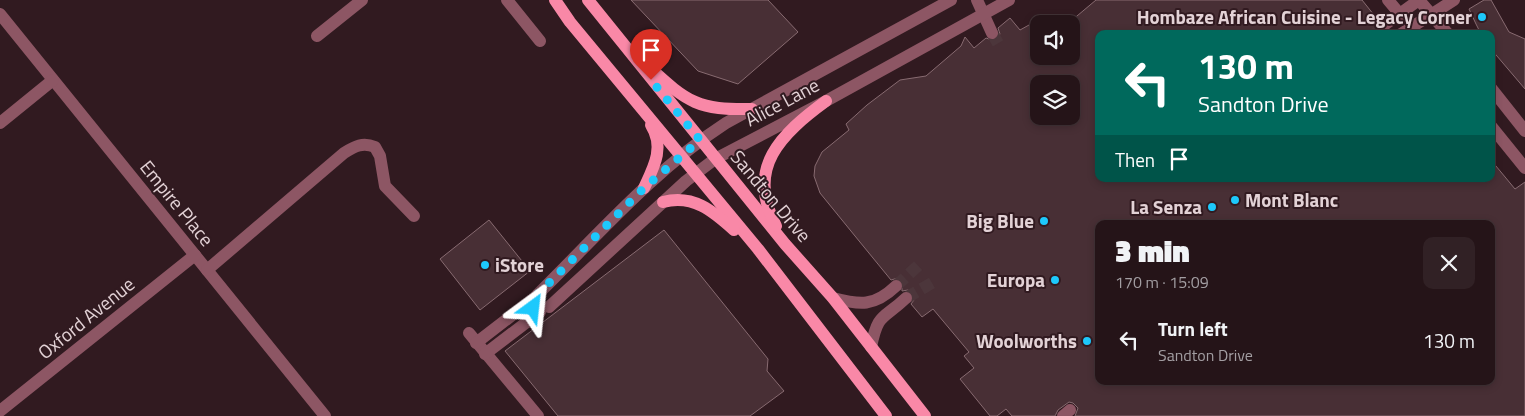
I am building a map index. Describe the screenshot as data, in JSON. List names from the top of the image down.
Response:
{
  "streets": {
    "main road": ["Sandton Drive"],
    "street": ["Alice Lane", "Empire Place", "Oxford Avenue"]
  },
  "crossings": [
    ["Alice Lane", "Sandton Drive"],
    ["Empire Place", "Oxford Avenue"]
  ],
  "places": [
    "Hombaze African Cuisine - Legacy Corner",
    "Mont Blanc",
    "La Senza",
    "Big Blue",
    "iStore",
    "Europa",
    "Woolworths"
  ],
  "page": {
    "turn": ["130 m", "Sandton Drive"],
    "then": "Then",
    "heading": ["3 min", "170 m · 15:09"],
    "list": [
      {
        "name": "Turn left",
        "note": "Sandton Drive",
        "value": "130 m"
      }
    ]
  }
}
